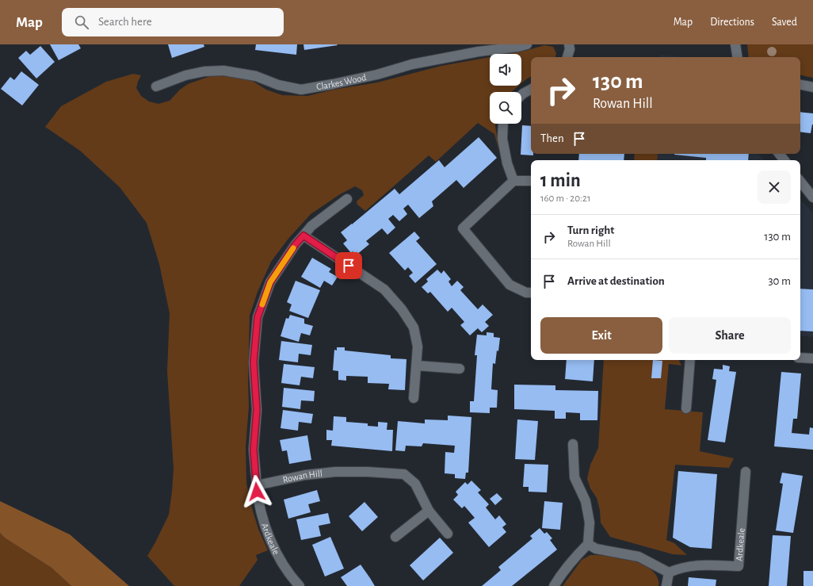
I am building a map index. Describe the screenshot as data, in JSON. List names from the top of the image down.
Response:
{
  "streets": {
    "street": ["Clarkes Wood", "Rowan Hill", "Ardkeale"]
  },
  "crossings": [
    ["Rowan Hill", "Ardkeale"]
  ],
  "page": {
    "header": "Map",
    "search": "Search here",
    "nav": ["Map", "Directions", "Saved"],
    "turn": ["130 m", "Rowan Hill"],
    "then": "Then",
    "heading": ["1 min", "160 m · 20:21"],
    "list": [
      {
        "name": "Turn right",
        "note": "Rowan Hill",
        "value": "130 m"
      },
      {
        "name": "Arrive at destination",
        "value": "30 m"
      }
    ],
    "buttons": ["Exit", "Share"]
  }
}
